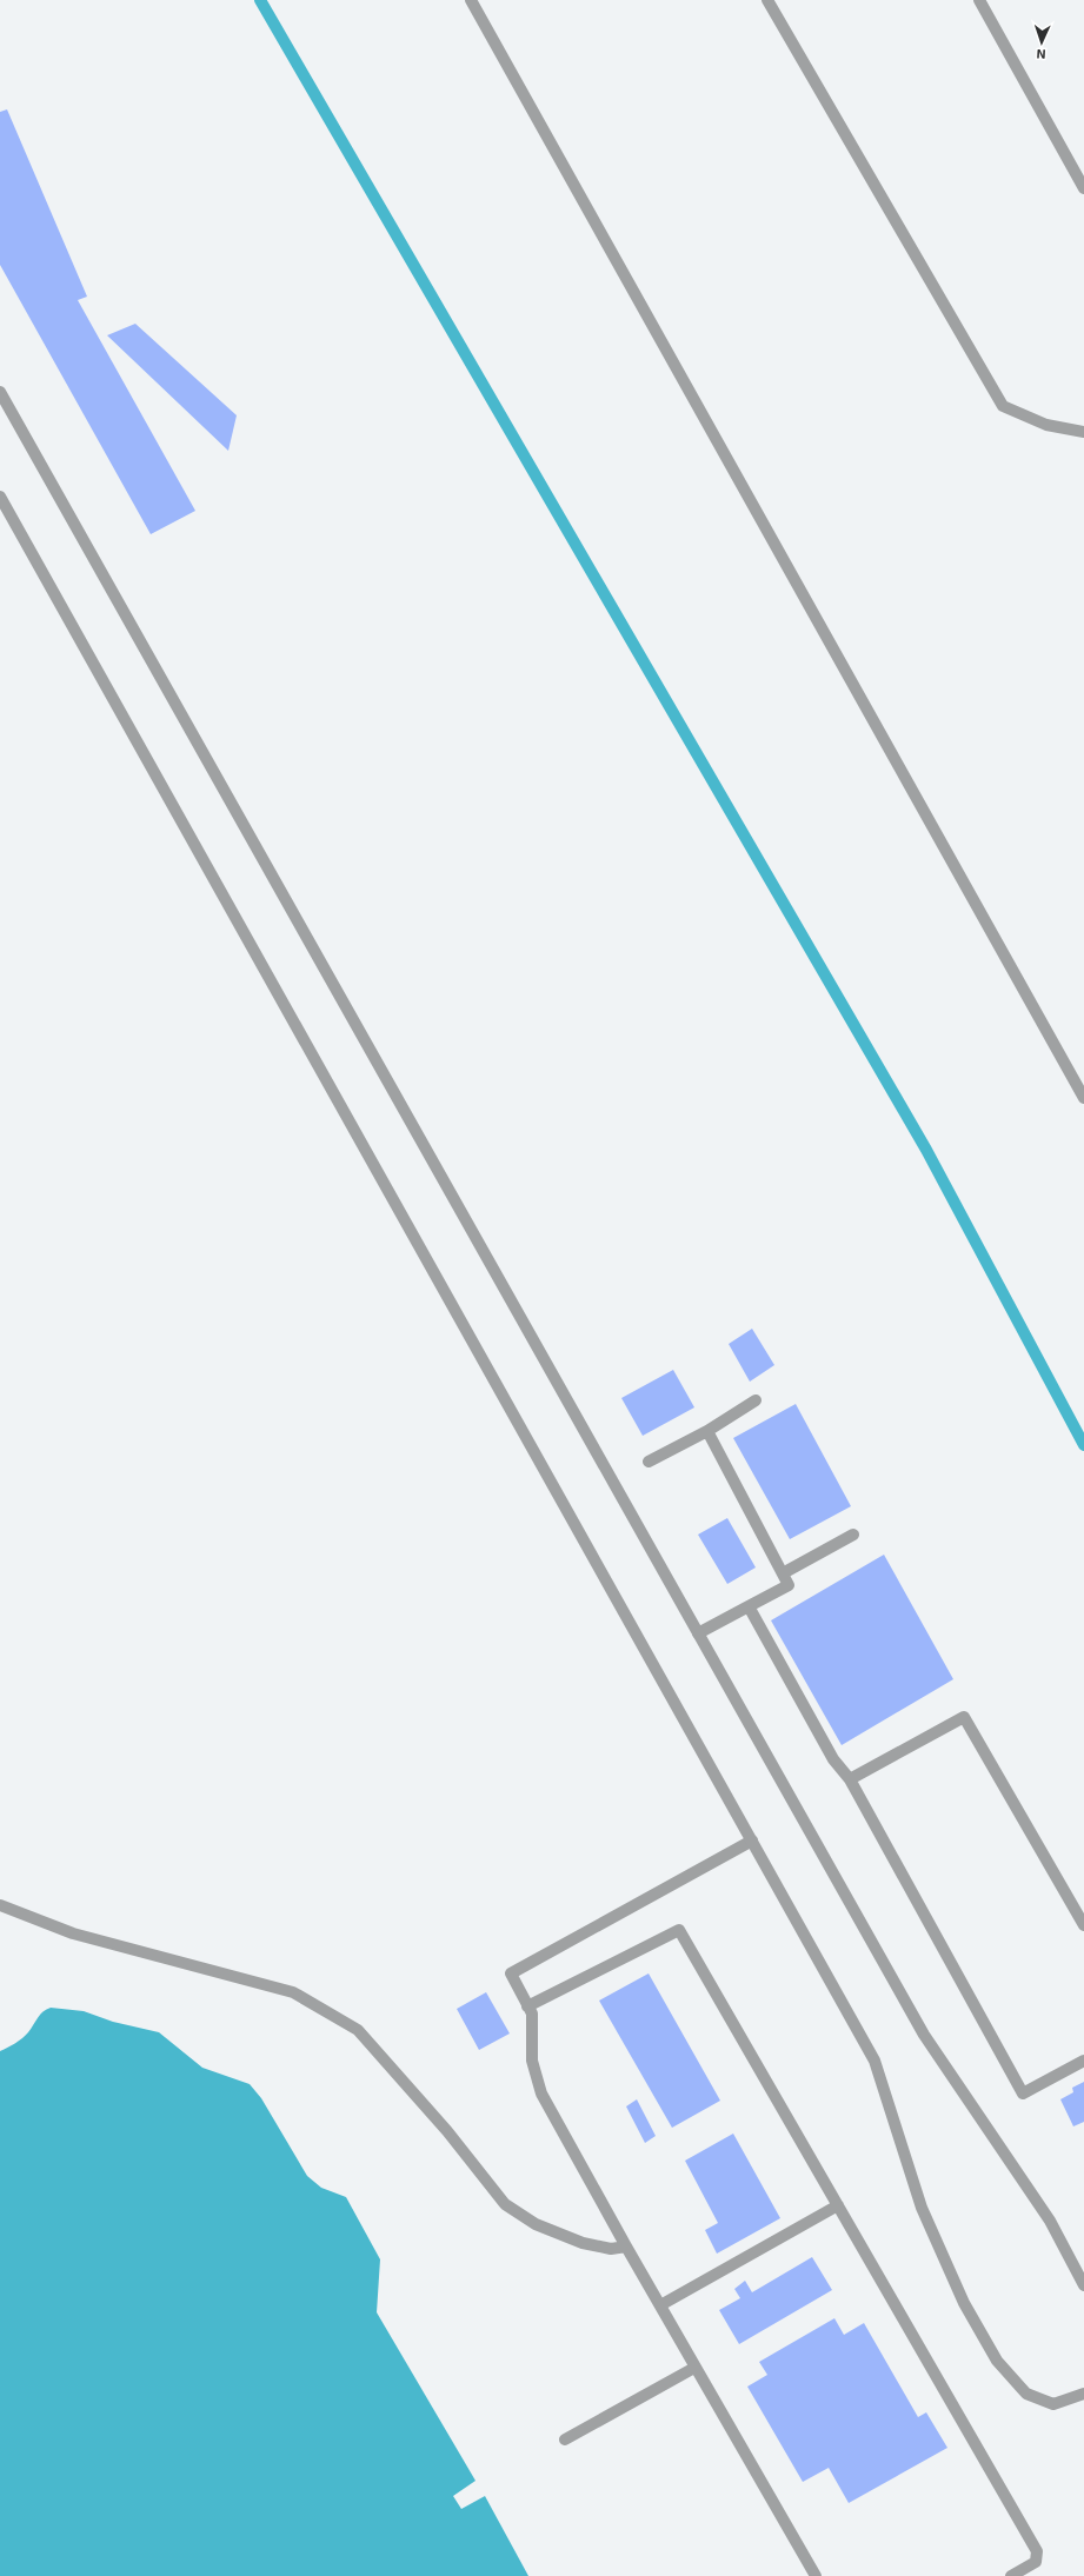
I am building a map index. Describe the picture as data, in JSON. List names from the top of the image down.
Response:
{
  "north": "bottom"
}
